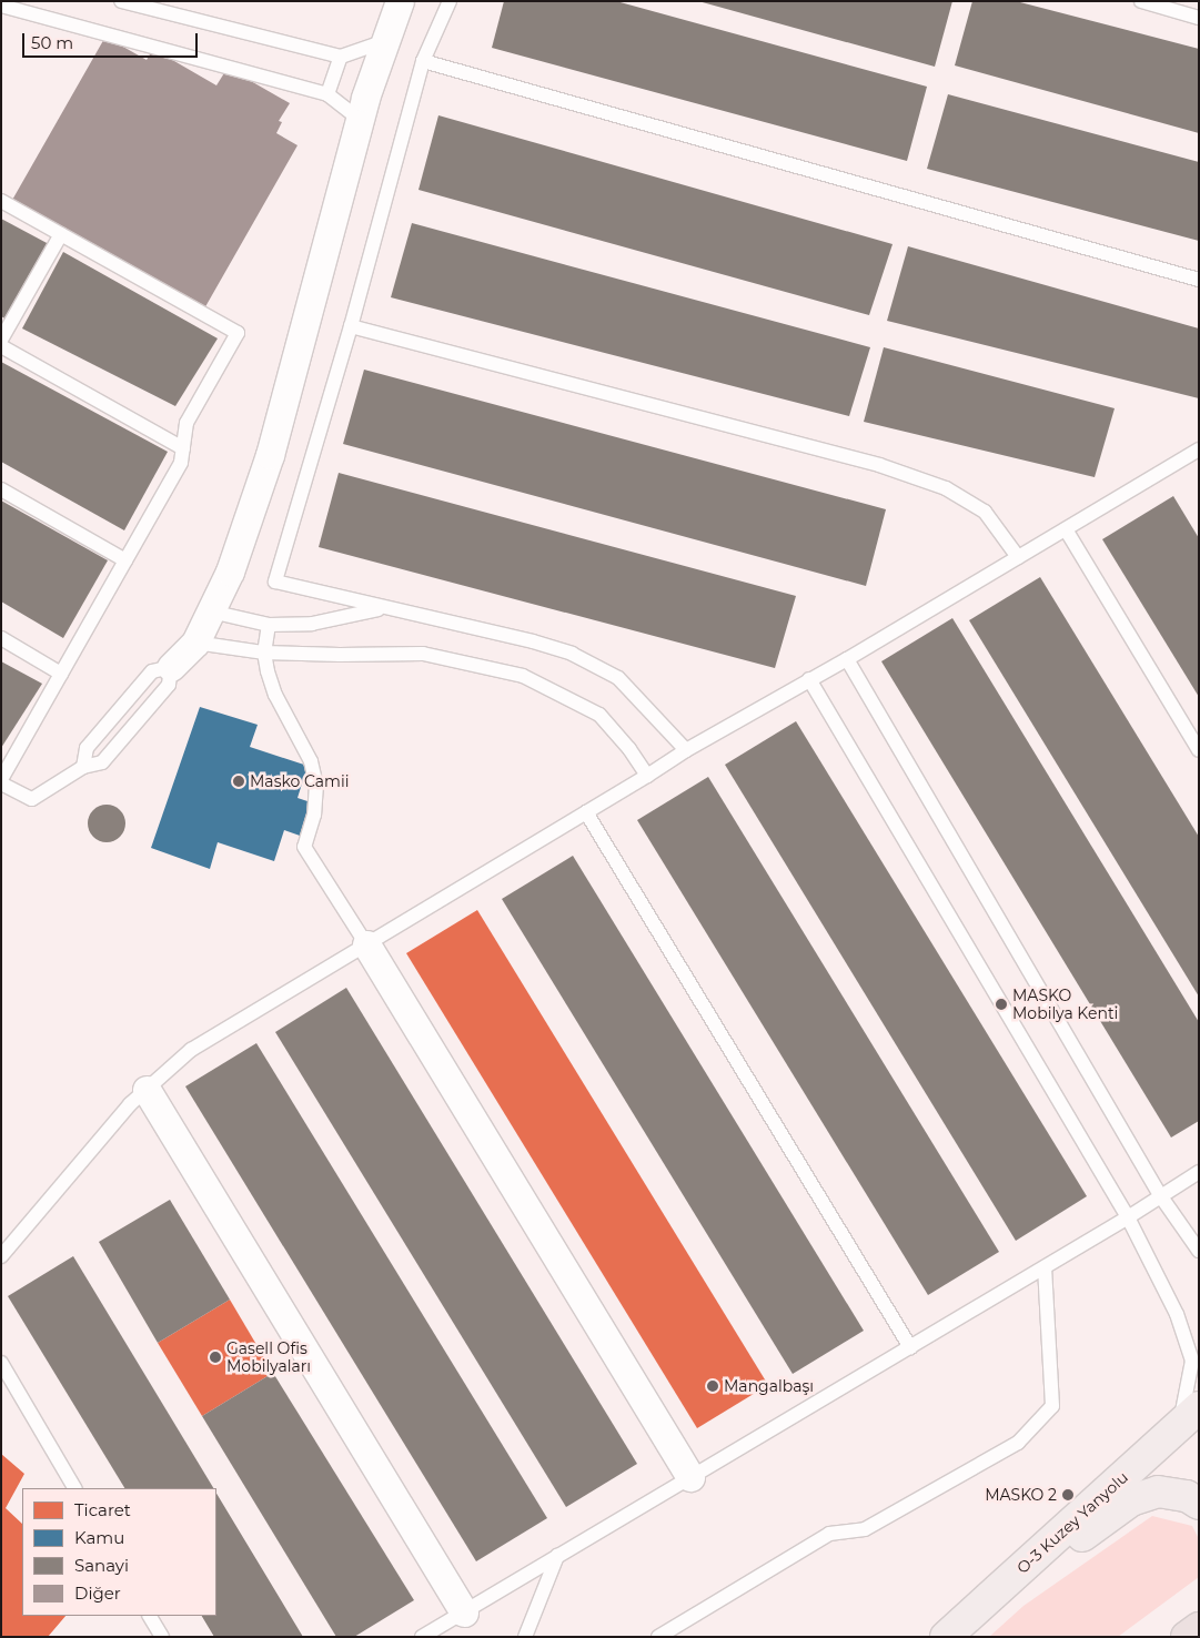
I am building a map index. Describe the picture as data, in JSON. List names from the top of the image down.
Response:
{
  "streets": {
    "main road": ["O-3 Kuzey Yanyolu"]
  },
  "places": [
    "Masko Camii",
    "MASKO Mobilya Kenti",
    "Gasell Ofis Mobilyaları",
    "Mangalbaşı",
    "MASKO 2"
  ],
  "legend": [
    "Ticaret",
    "Kamu",
    "Sanayi",
    "Diğer"
  ],
  "scale_bar": "50 m"
}
